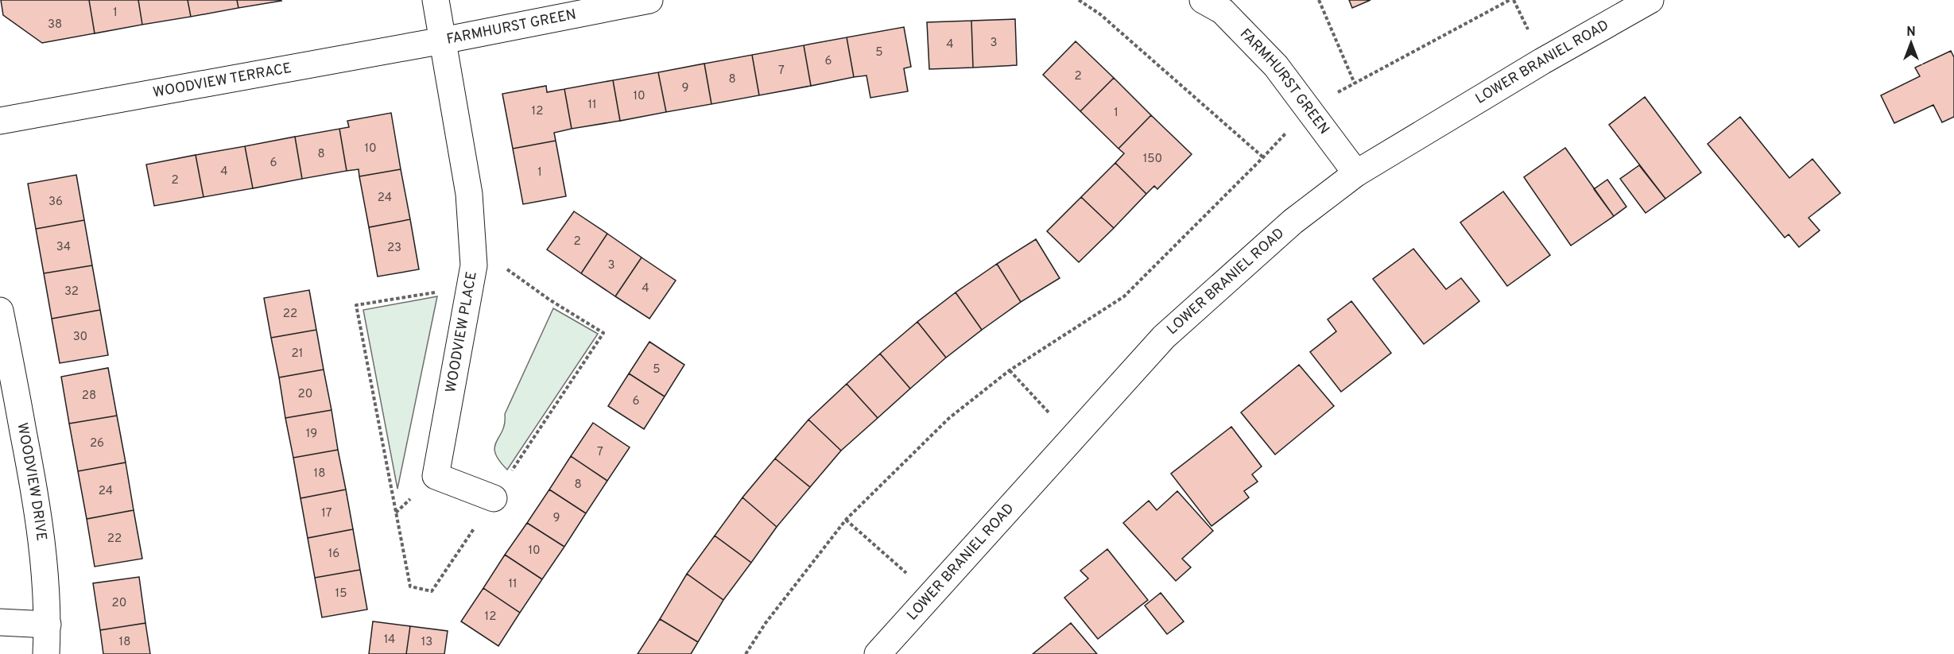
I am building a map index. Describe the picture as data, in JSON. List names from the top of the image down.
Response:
{
  "streets": {
    "street": [
      "FARMHURST GREEN",
      "LOWER BRANIEL ROAD",
      "WOODVIEW TERRACE",
      "WOODVIEW PLACE",
      "WOODVIEW DRIVE"
    ]
  },
  "crossings": [
    ["FARMHURST GREEN", "LOWER BRANIEL ROAD"],
    ["FARMHURST GREEN", "WOODVIEW TERRACE"],
    ["FARMHURST GREEN", "WOODVIEW PLACE"],
    ["WOODVIEW TERRACE", "WOODVIEW PLACE"]
  ],
  "house_numbers": [
    "1",
    "38",
    "3",
    "4",
    "5",
    "6",
    "7",
    "2",
    "8",
    "9",
    "10",
    "11",
    "12",
    "1",
    "10",
    "8",
    "150",
    "6",
    "4",
    "1",
    "2",
    "24",
    "36",
    "2",
    "34",
    "23",
    "3",
    "4",
    "32",
    "22",
    "30",
    "21",
    "5",
    "20",
    "28",
    "6",
    "19",
    "26",
    "7",
    "18",
    "8",
    "24",
    "17",
    "9",
    "22",
    "10",
    "16",
    "11",
    "15",
    "20",
    "12",
    "14",
    "18",
    "13"
  ],
  "north": "top"
}
